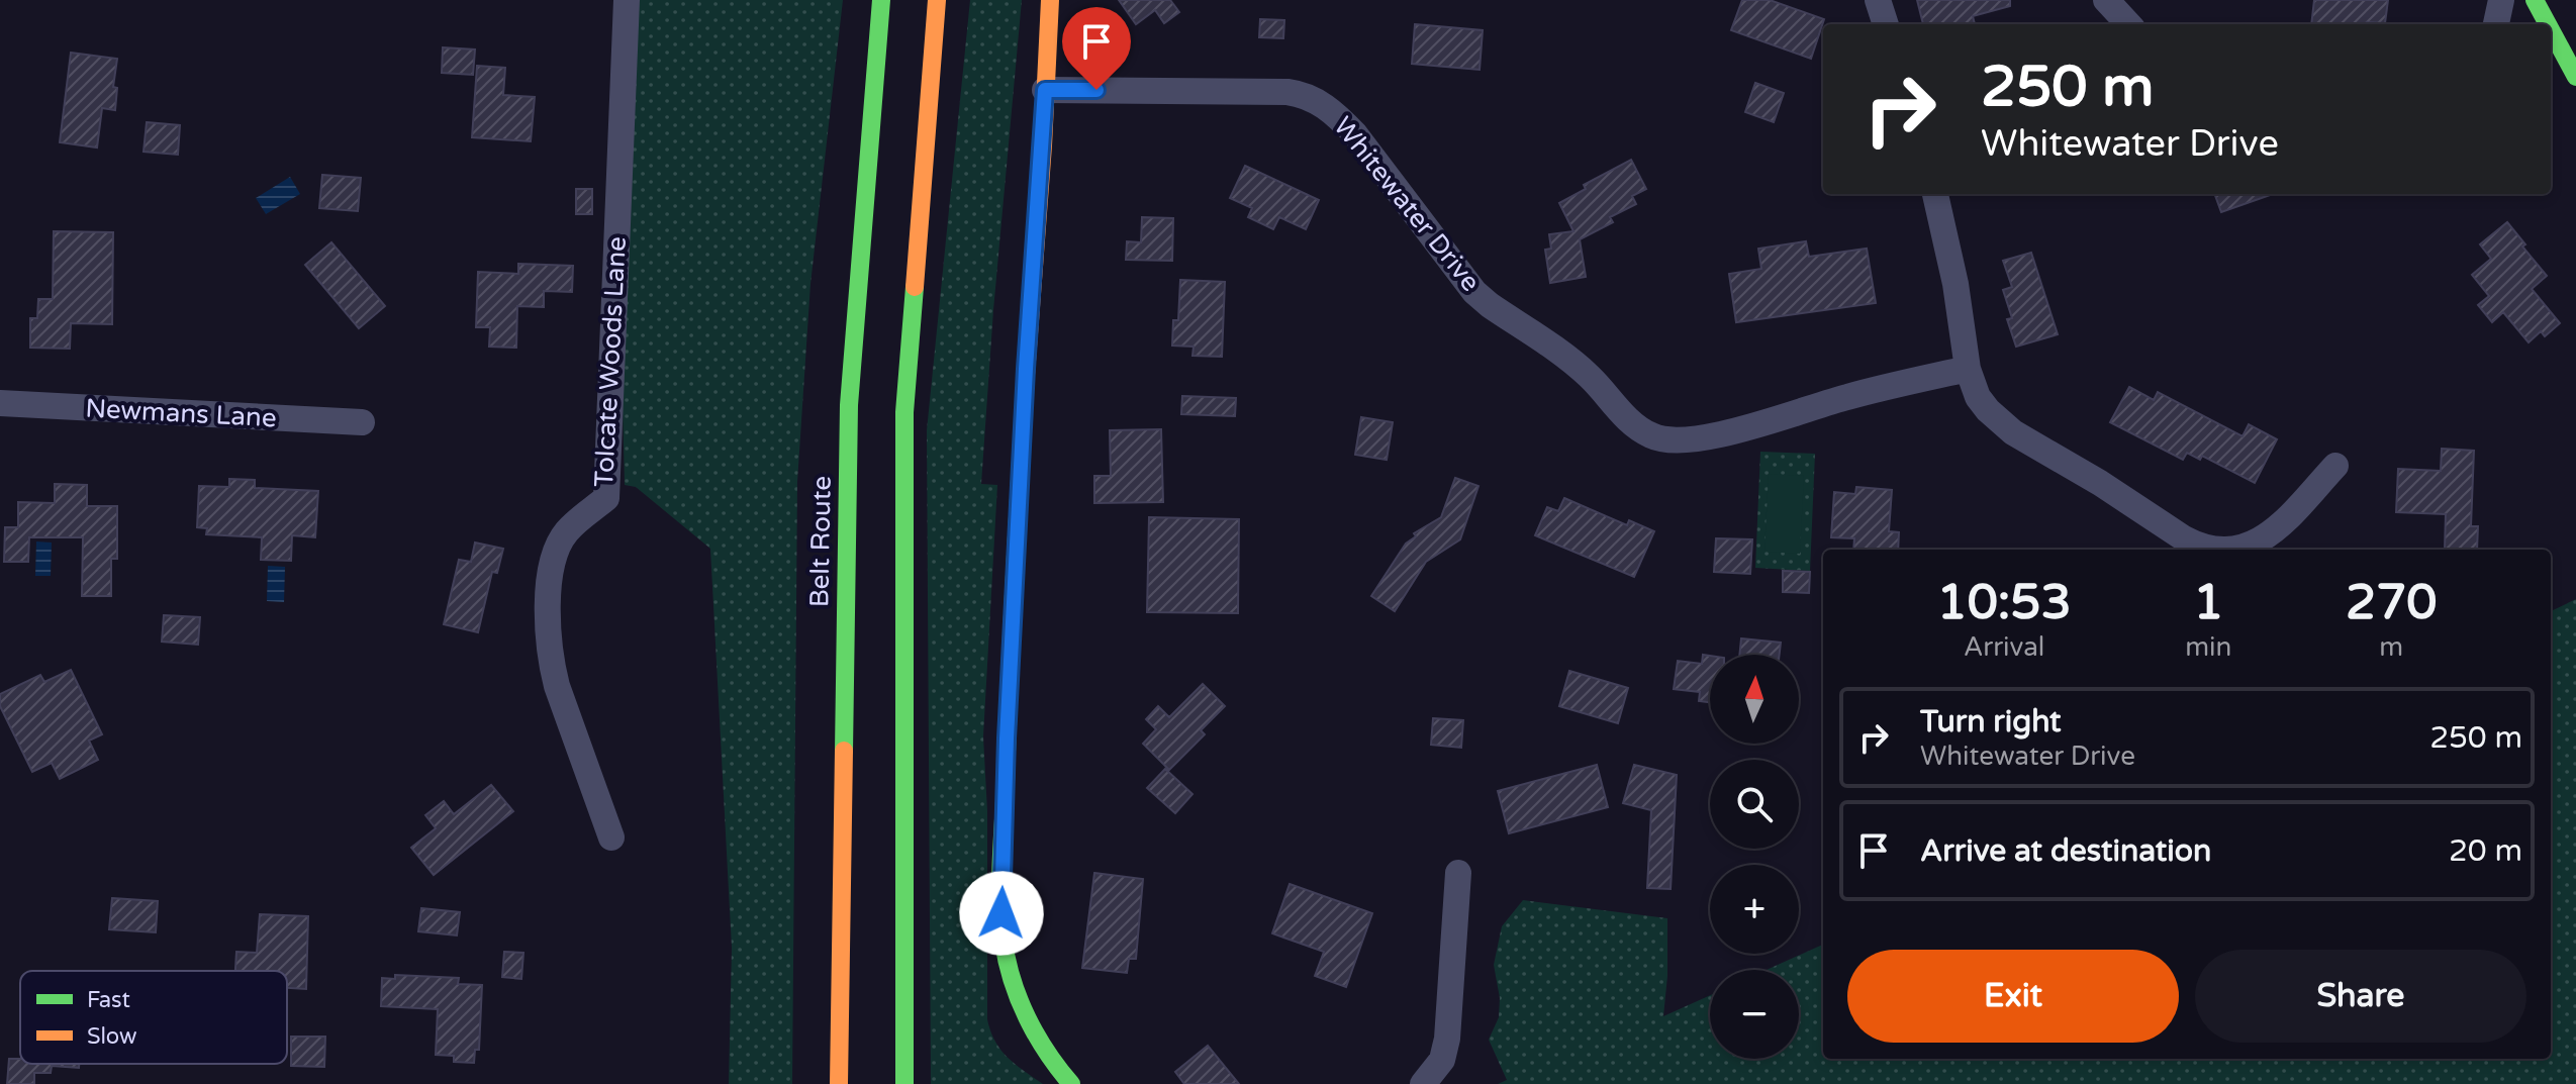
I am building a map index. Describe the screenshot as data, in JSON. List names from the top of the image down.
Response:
{
  "streets": {
    "main road": ["Belt Route"],
    "street": ["Whitewater Drive", "Tolcate Woods Lane", "Newmans Lane"]
  },
  "legend": ["Fast", "Slow"],
  "north": "top",
  "page": {
    "turn": ["250 m", "Whitewater Drive"],
    "eta": [
      "10:53",
      "Arrival",
      "1",
      "min",
      "270",
      "m"
    ],
    "map_buttons": ["+", "−"],
    "list": [
      {
        "name": "Turn right",
        "note": "Whitewater Drive",
        "value": "250 m"
      },
      {
        "name": "Arrive at destination",
        "value": "20 m"
      }
    ],
    "buttons": ["Exit", "Share"]
  }
}
